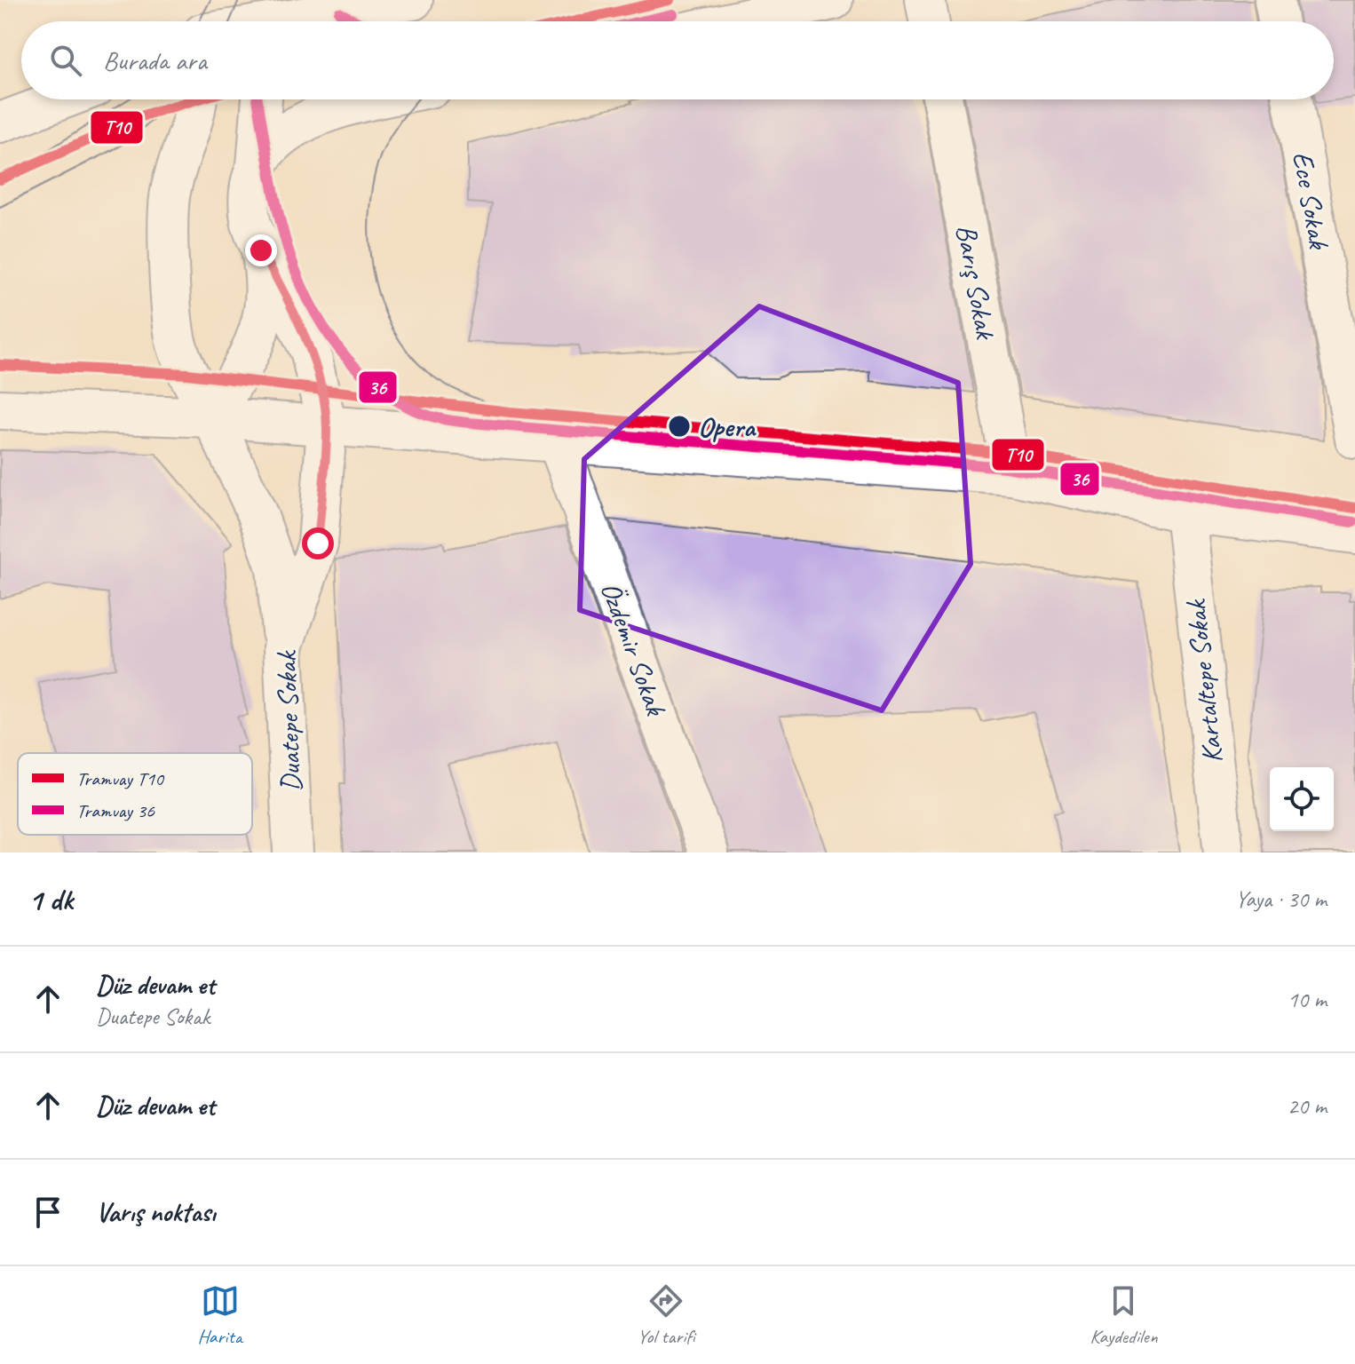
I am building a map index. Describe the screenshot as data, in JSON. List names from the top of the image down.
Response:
{
  "streets": {
    "main road": [
      "Ece Sokak",
      "Barış Sokak",
      "Özdemir Sokak",
      "Kartaltepe Sokak",
      "Duatepe Sokak"
    ]
  },
  "places": ["Opera"],
  "lines": ["tram line T10", "tram line 36"],
  "legend": ["Tramvay T10", "Tramvay 36"],
  "page": {
    "search": "Burada ara",
    "heading": ["1 dk", "Yaya · 30 m"],
    "list": [
      ["Düz devam et", "Duatepe Sokak", "10 m"],
      ["Düz devam et", "20 m"],
      "Varış noktası"
    ],
    "nav": ["Harita", "Yol tarifi", "Kaydedilen"]
  }
}
